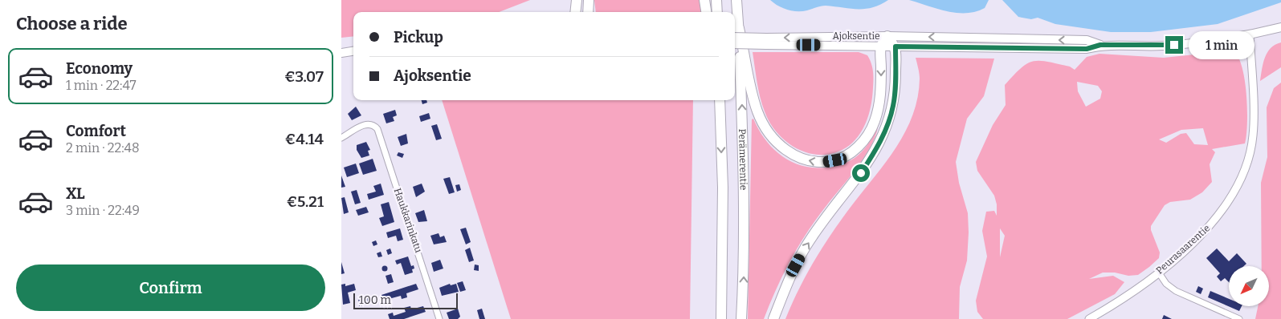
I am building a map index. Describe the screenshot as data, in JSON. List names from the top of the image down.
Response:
{
  "streets": {
    "highway": ["Perämerentie"],
    "main road": ["Ajoksentie"],
    "street": ["Haukkarinkatu", "Peurasaarentie"]
  },
  "crossings": [
    ["Ajoksentie", "Peurasaarentie"]
  ],
  "scale_bar": "100 m",
  "north": "bottom left",
  "page": {
    "heading": "Choose a ride",
    "banner": ["Pickup", "Ajoksentie"],
    "bubble": "1 min",
    "list": [
      {
        "name": "Economy",
        "note": "1 min · 22:47",
        "value": "€3.07"
      },
      {
        "name": "Comfort",
        "note": "2 min · 22:48",
        "value": "€4.14"
      },
      {
        "name": "XL",
        "note": "3 min · 22:49",
        "value": "€5.21"
      }
    ],
    "buttons": "Confirm",
    "scale": "100 m"
  }
}
